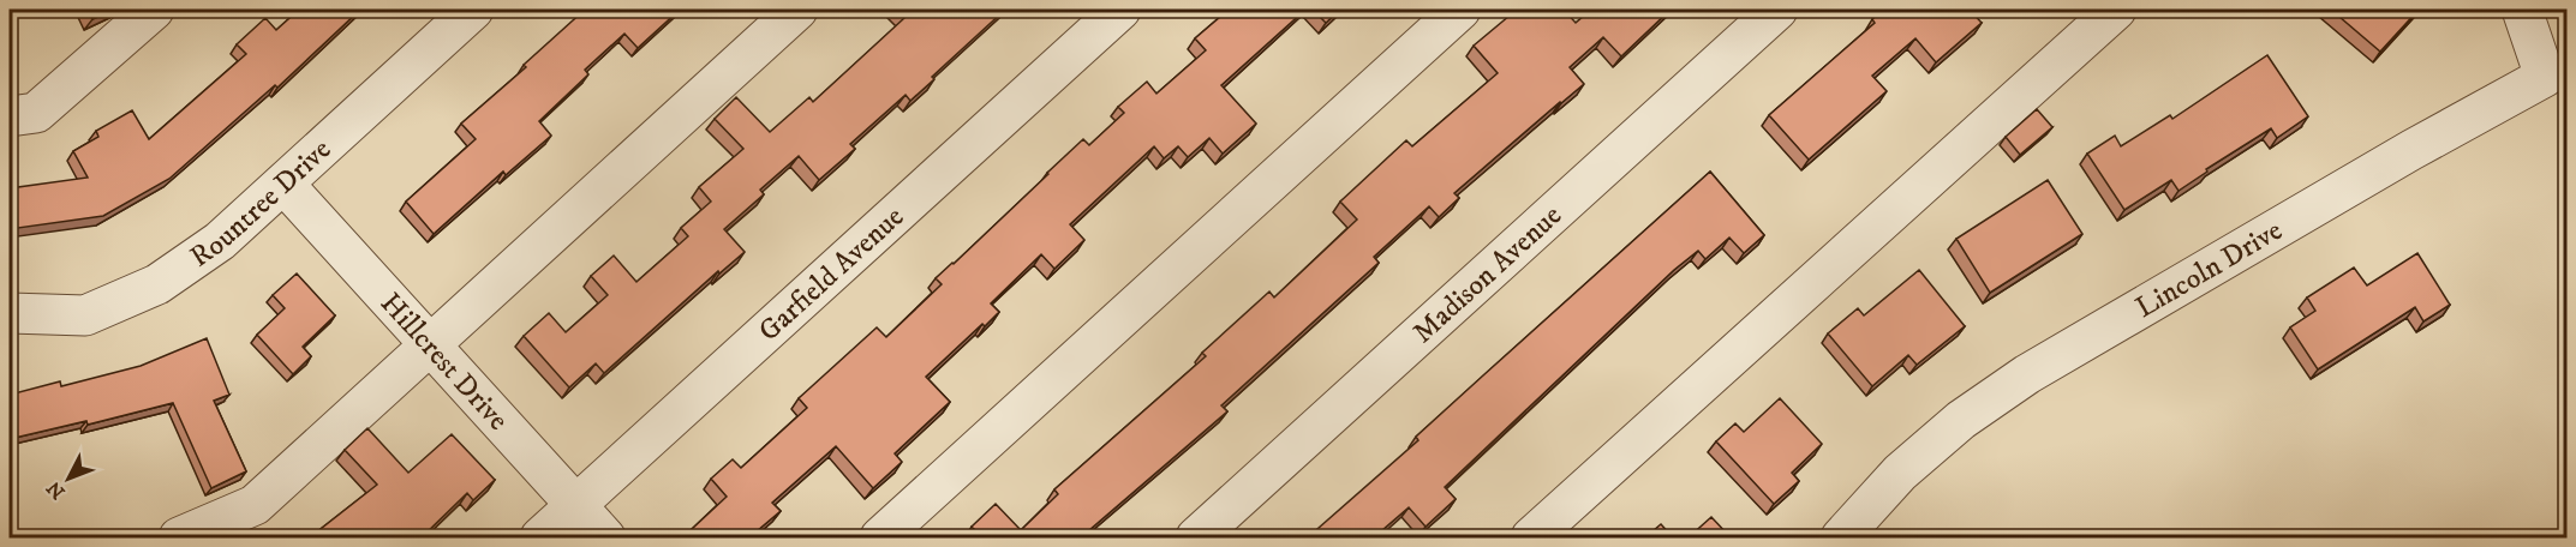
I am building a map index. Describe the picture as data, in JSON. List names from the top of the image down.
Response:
{
  "streets": {
    "street": [
      "Rountree Drive",
      "Lincoln Drive",
      "Garfield Avenue",
      "Madison Avenue",
      "Hillcrest Drive"
    ]
  },
  "crossings": [
    ["Rountree Drive", "Hillcrest Drive"],
    ["Garfield Avenue", "Hillcrest Drive"]
  ],
  "north": "bottom left"
}
